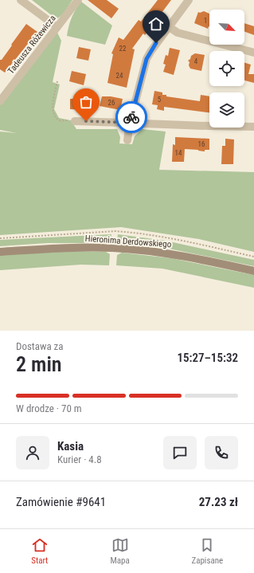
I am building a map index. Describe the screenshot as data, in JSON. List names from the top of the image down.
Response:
{
  "streets": {
    "main road": ["Hieronima Derdowskiego"],
    "street": ["Tadeusza Różewicza"]
  },
  "house_numbers": [
    "1",
    "22",
    "4",
    "24",
    "5",
    "26",
    "16",
    "14"
  ],
  "north": "bottom right",
  "page": {
    "heading": ["2 min", "Dostawa za", "15:27–15:32"],
    "panel": [
      "Kasia",
      "Kurier · 4.8",
      "Zamówienie #9641",
      "27.23 zł"
    ],
    "bar": "W drodze · 70 m",
    "tabs": ["Start", "Mapa", "Zapisane"]
  }
}
